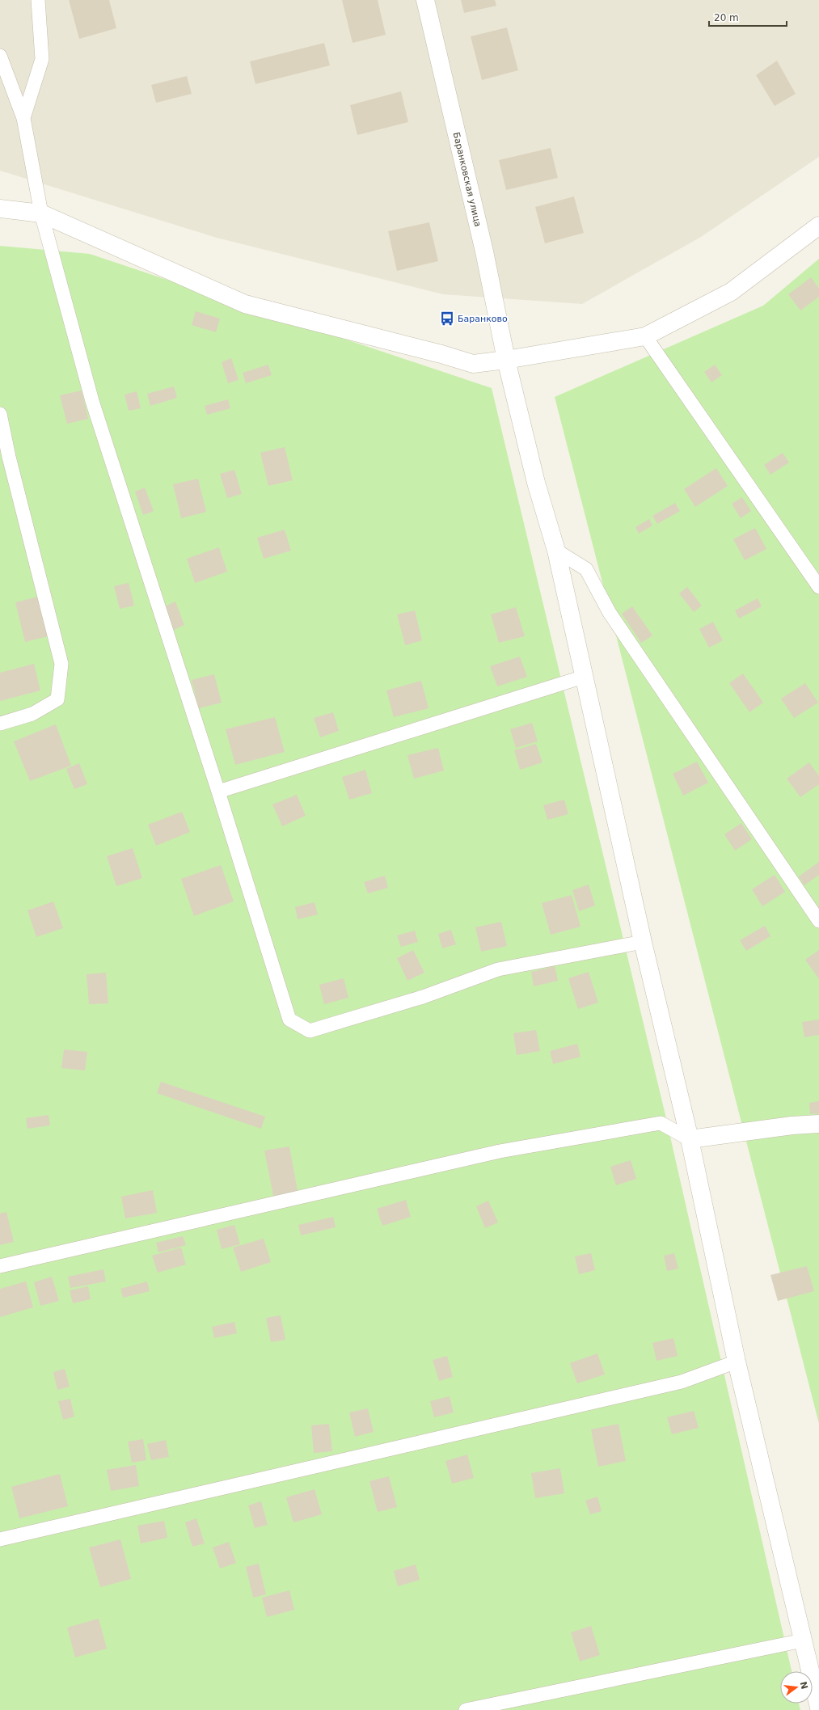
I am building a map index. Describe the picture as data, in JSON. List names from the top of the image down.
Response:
{
  "streets": {
    "street": ["Баранковская улица"]
  },
  "places": {
    "bus stop": ["Баранково"]
  },
  "scale_bar": "20 m",
  "north": "right"
}
